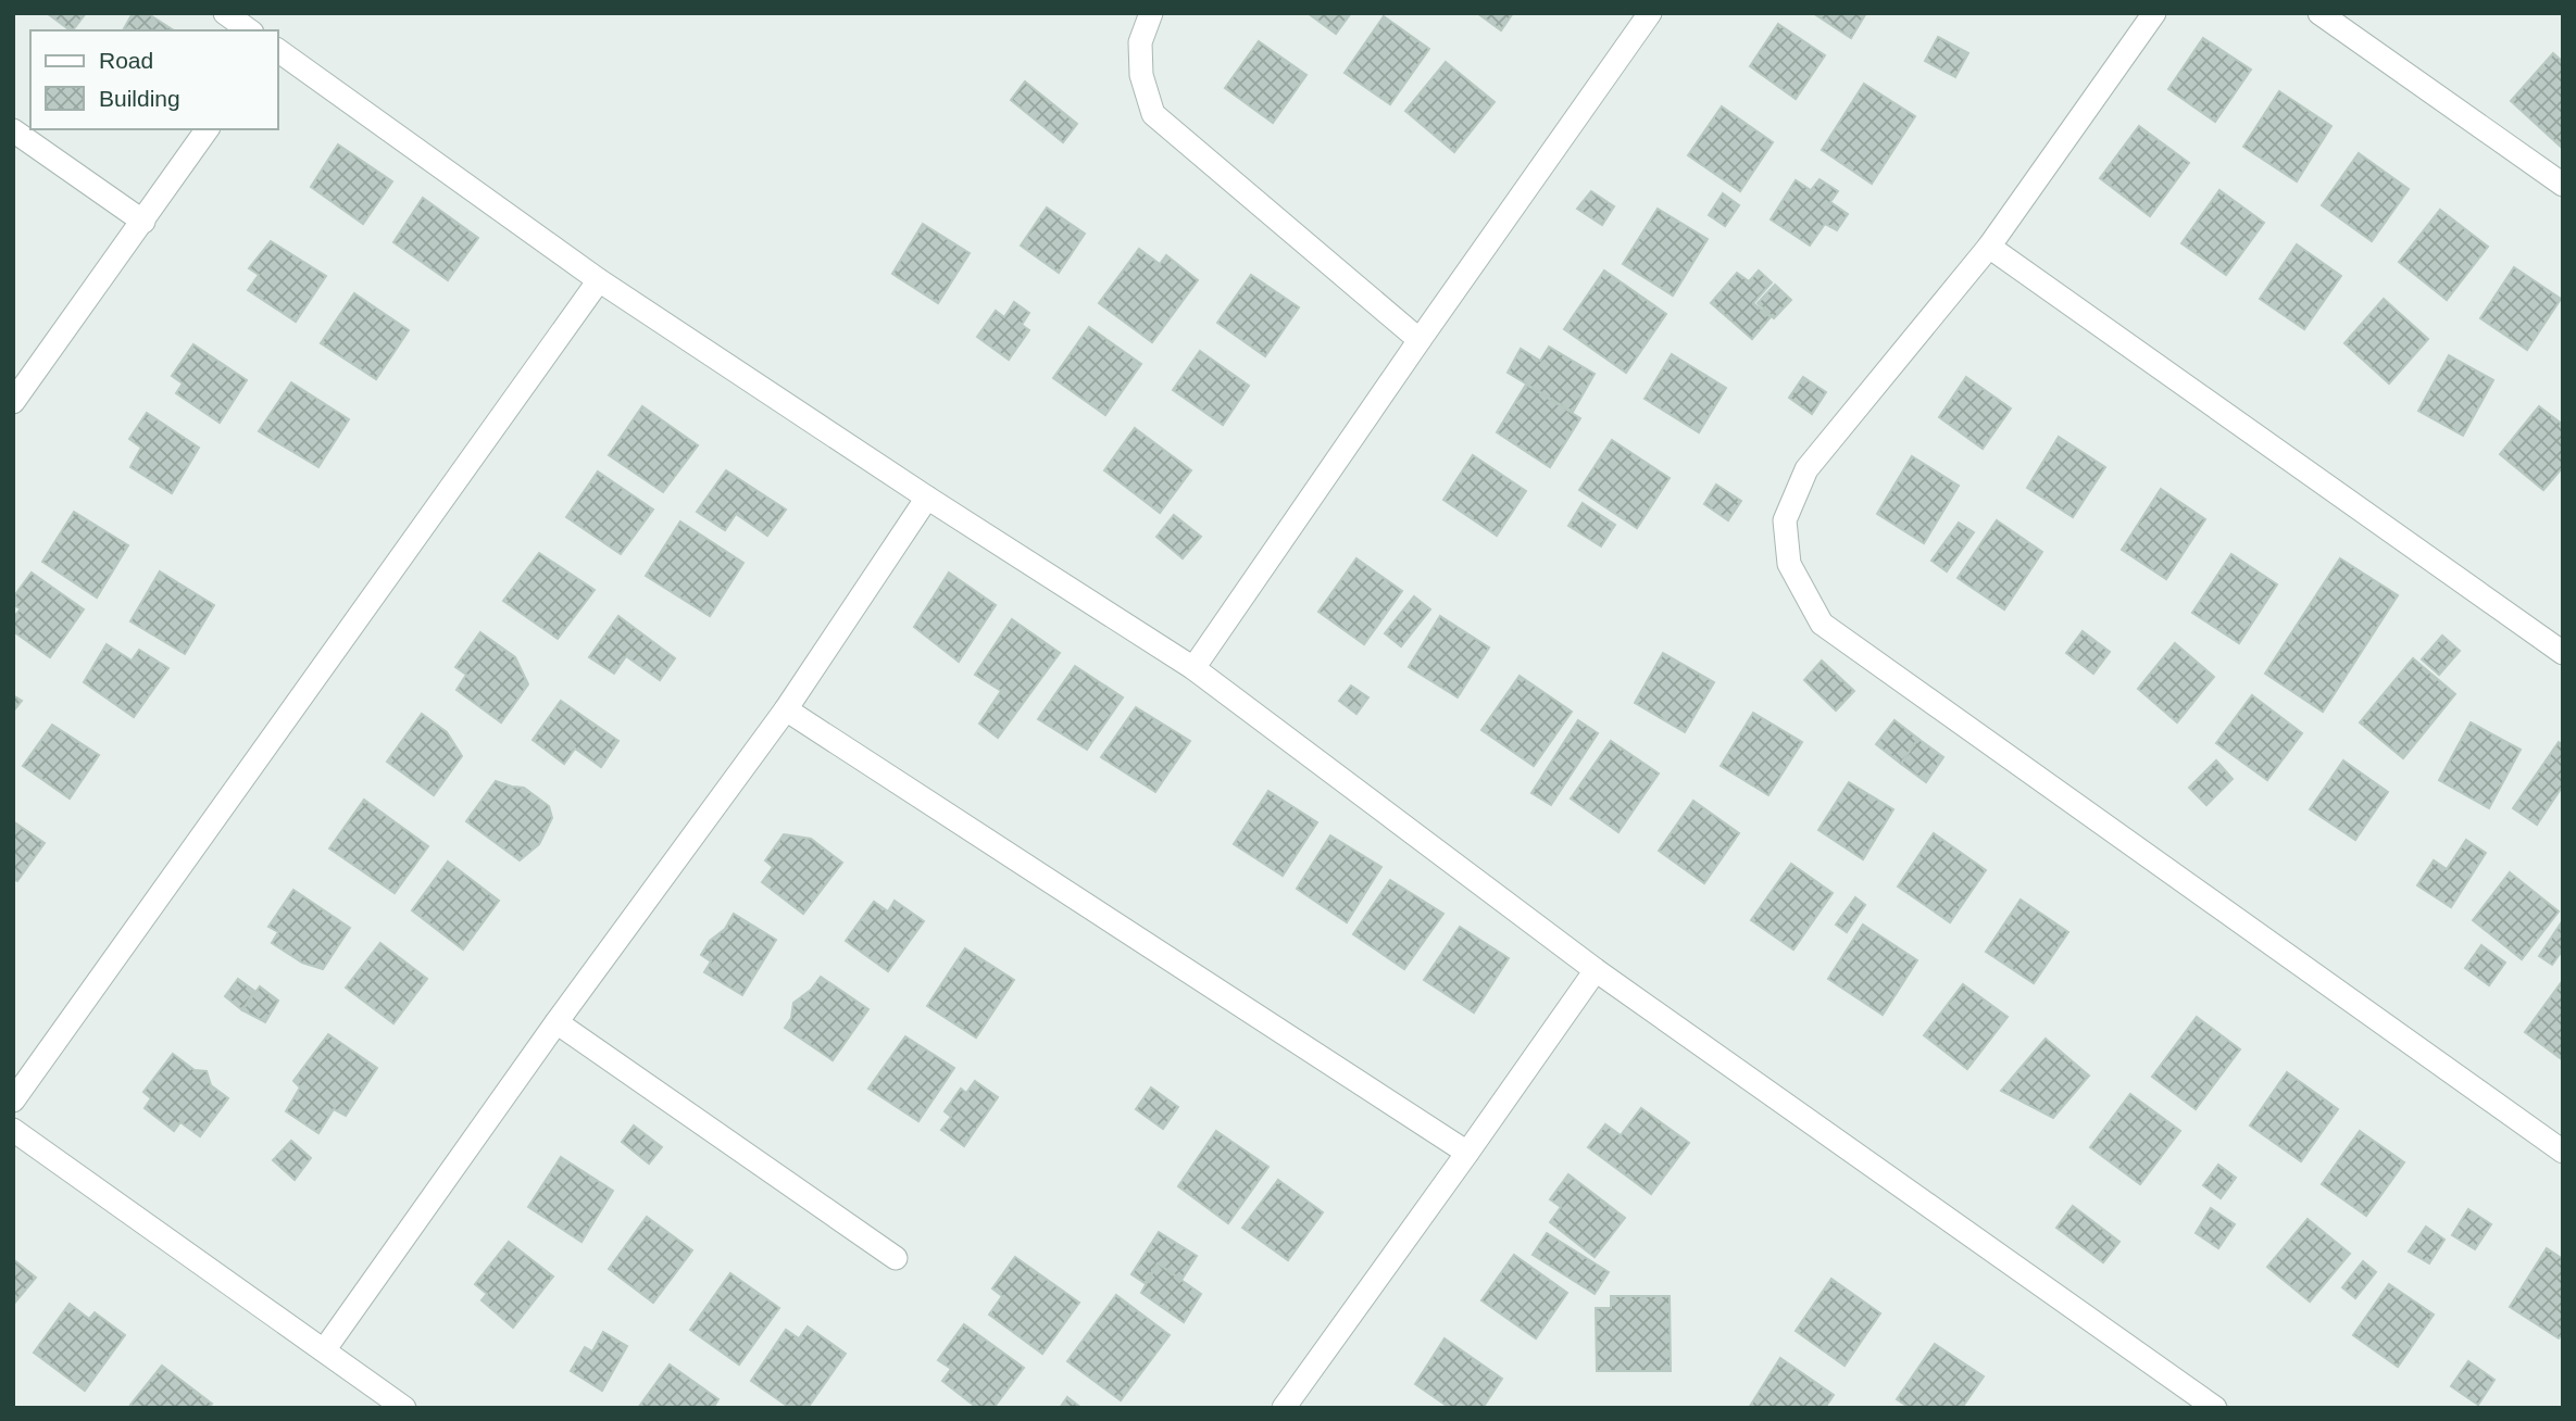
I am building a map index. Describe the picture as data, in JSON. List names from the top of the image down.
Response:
{
  "legend": ["Road", "Building"]
}
